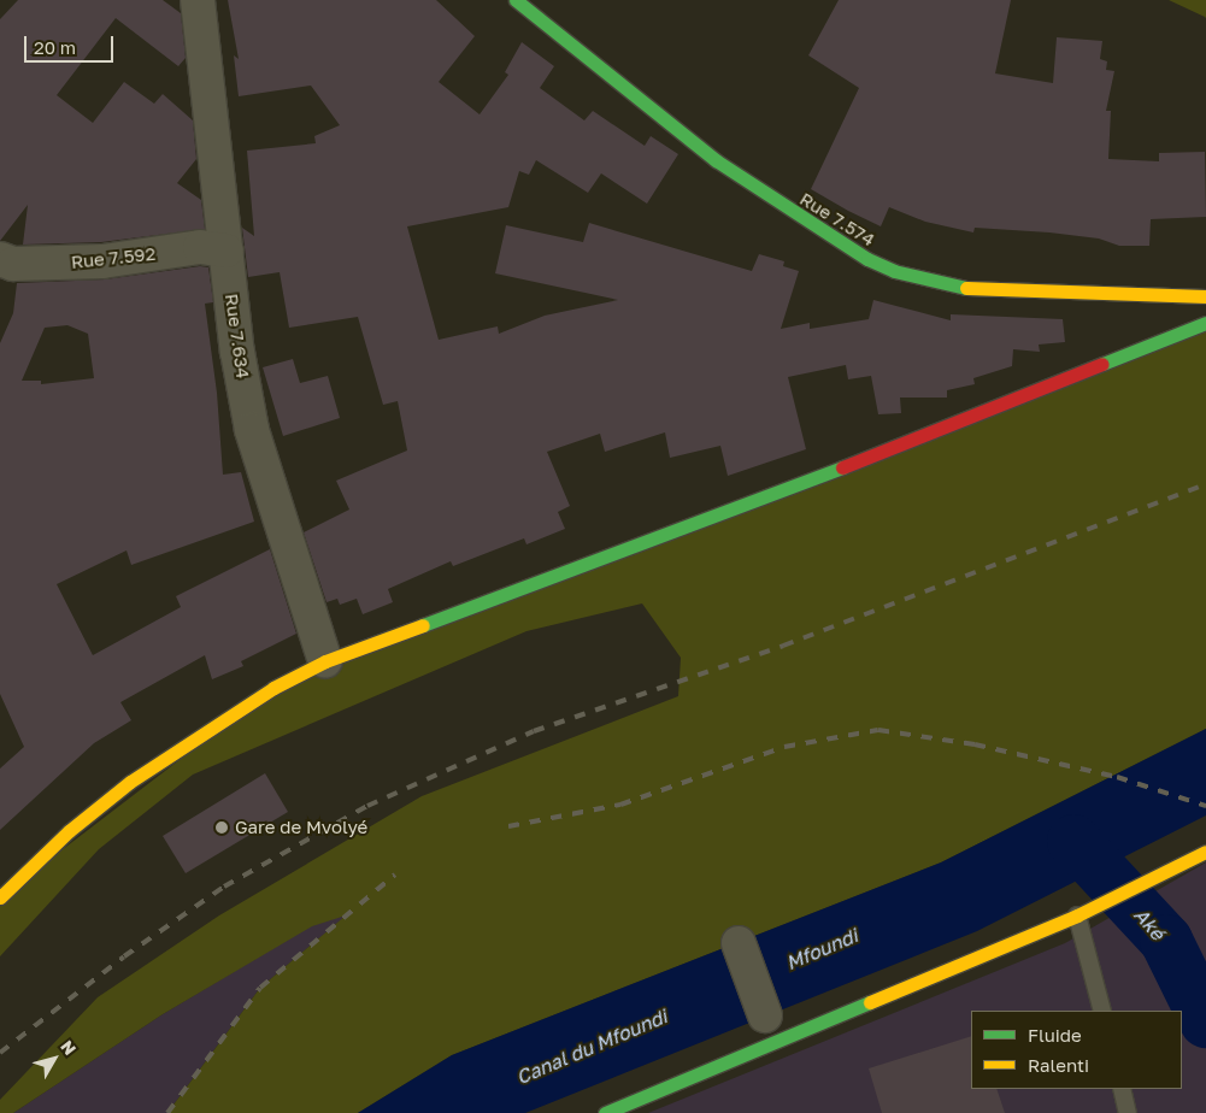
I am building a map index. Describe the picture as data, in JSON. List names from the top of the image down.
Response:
{
  "streets": {
    "main road": ["Rue 7.574"],
    "street": ["Rue 7.592", "Rue 7.634"]
  },
  "crossings": [
    ["Rue 7.592", "Rue 7.634"]
  ],
  "water": ["Aké", "Mfoundi", "Canal du Mfoundi"],
  "places": ["Gare de Mvolyé"],
  "legend": ["Fluide", "Ralenti"],
  "scale_bar": "20 m",
  "north": "top right"
}
